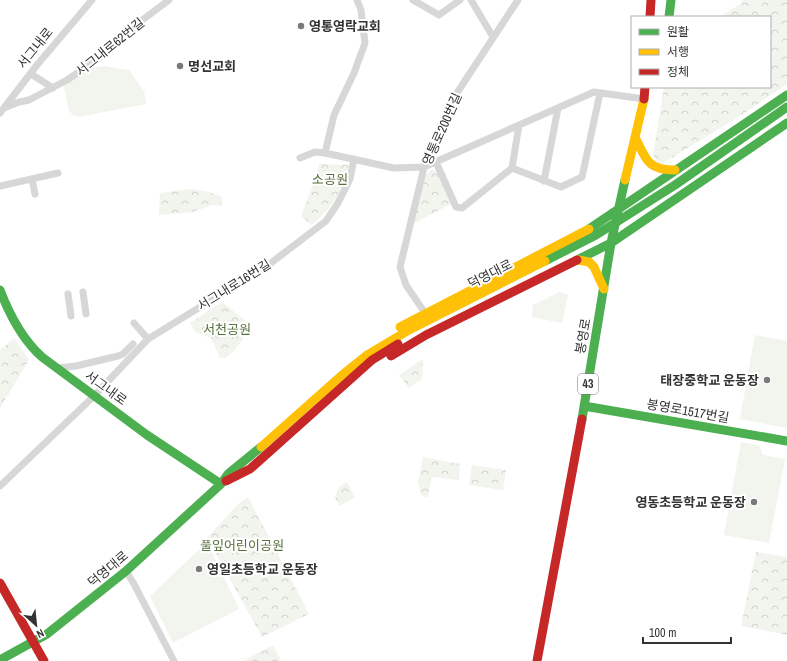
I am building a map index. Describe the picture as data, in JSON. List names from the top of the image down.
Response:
{
  "streets": {
    "main road": [
      "서그내로",
      "덕영대로",
      "봉영로",
      "43",
      "봉영로1517번길"
    ],
    "street": ["서그내로62번길", "영통로200번길", "서그내로16번길"]
  },
  "crossings": [
    ["서그내로62번길", "서그내로"],
    ["서그내로", "덕영대로"],
    ["서그내로", "서그내로16번길"],
    ["봉영로", "봉영로1517번길"]
  ],
  "parks": ["소공원", "서천공원", "풀잎어린이공원"],
  "places": [
    "영통영락교회",
    "명선교회",
    "태장중학교 운동장",
    "영동초등학교 운동장",
    "영일초등학교 운동장"
  ],
  "legend": ["원활", "서행", "정체"],
  "scale_bar": "100 m",
  "north": "bottom right"
}
